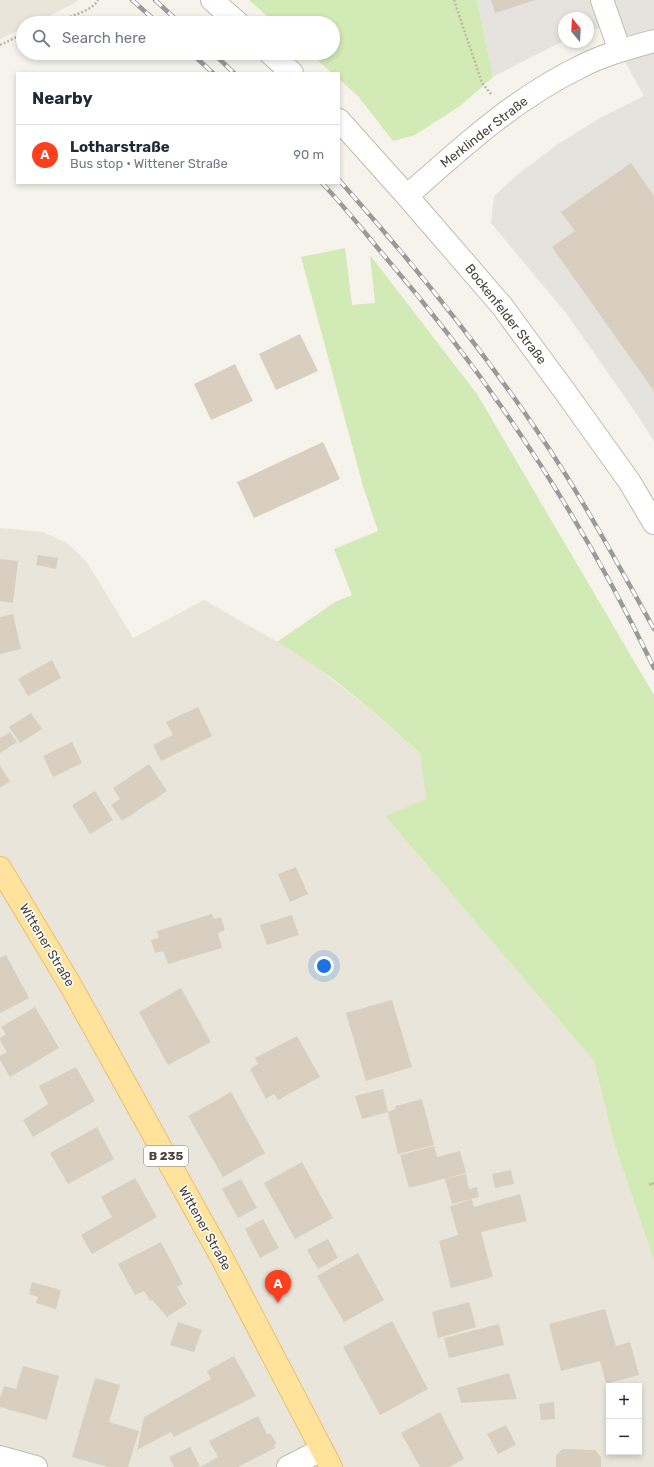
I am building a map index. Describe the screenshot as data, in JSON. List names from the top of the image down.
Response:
{
  "streets": {
    "main road": ["Wittener Straße", "B 235"],
    "street": ["Merklinder Straße", "Bockenfelder Straße"]
  },
  "crossings": [
    ["Merklinder Straße", "Bockenfelder Straße"]
  ],
  "north": "top",
  "page": {
    "search": "Search here",
    "heading": "Nearby",
    "list": [
      {
        "mark": "A",
        "name": "Lotharstraße",
        "note": "Bus stop · Wittener Straße",
        "value": "90 m"
      }
    ],
    "pins": "A",
    "map_buttons": ["+", "−"]
  }
}
